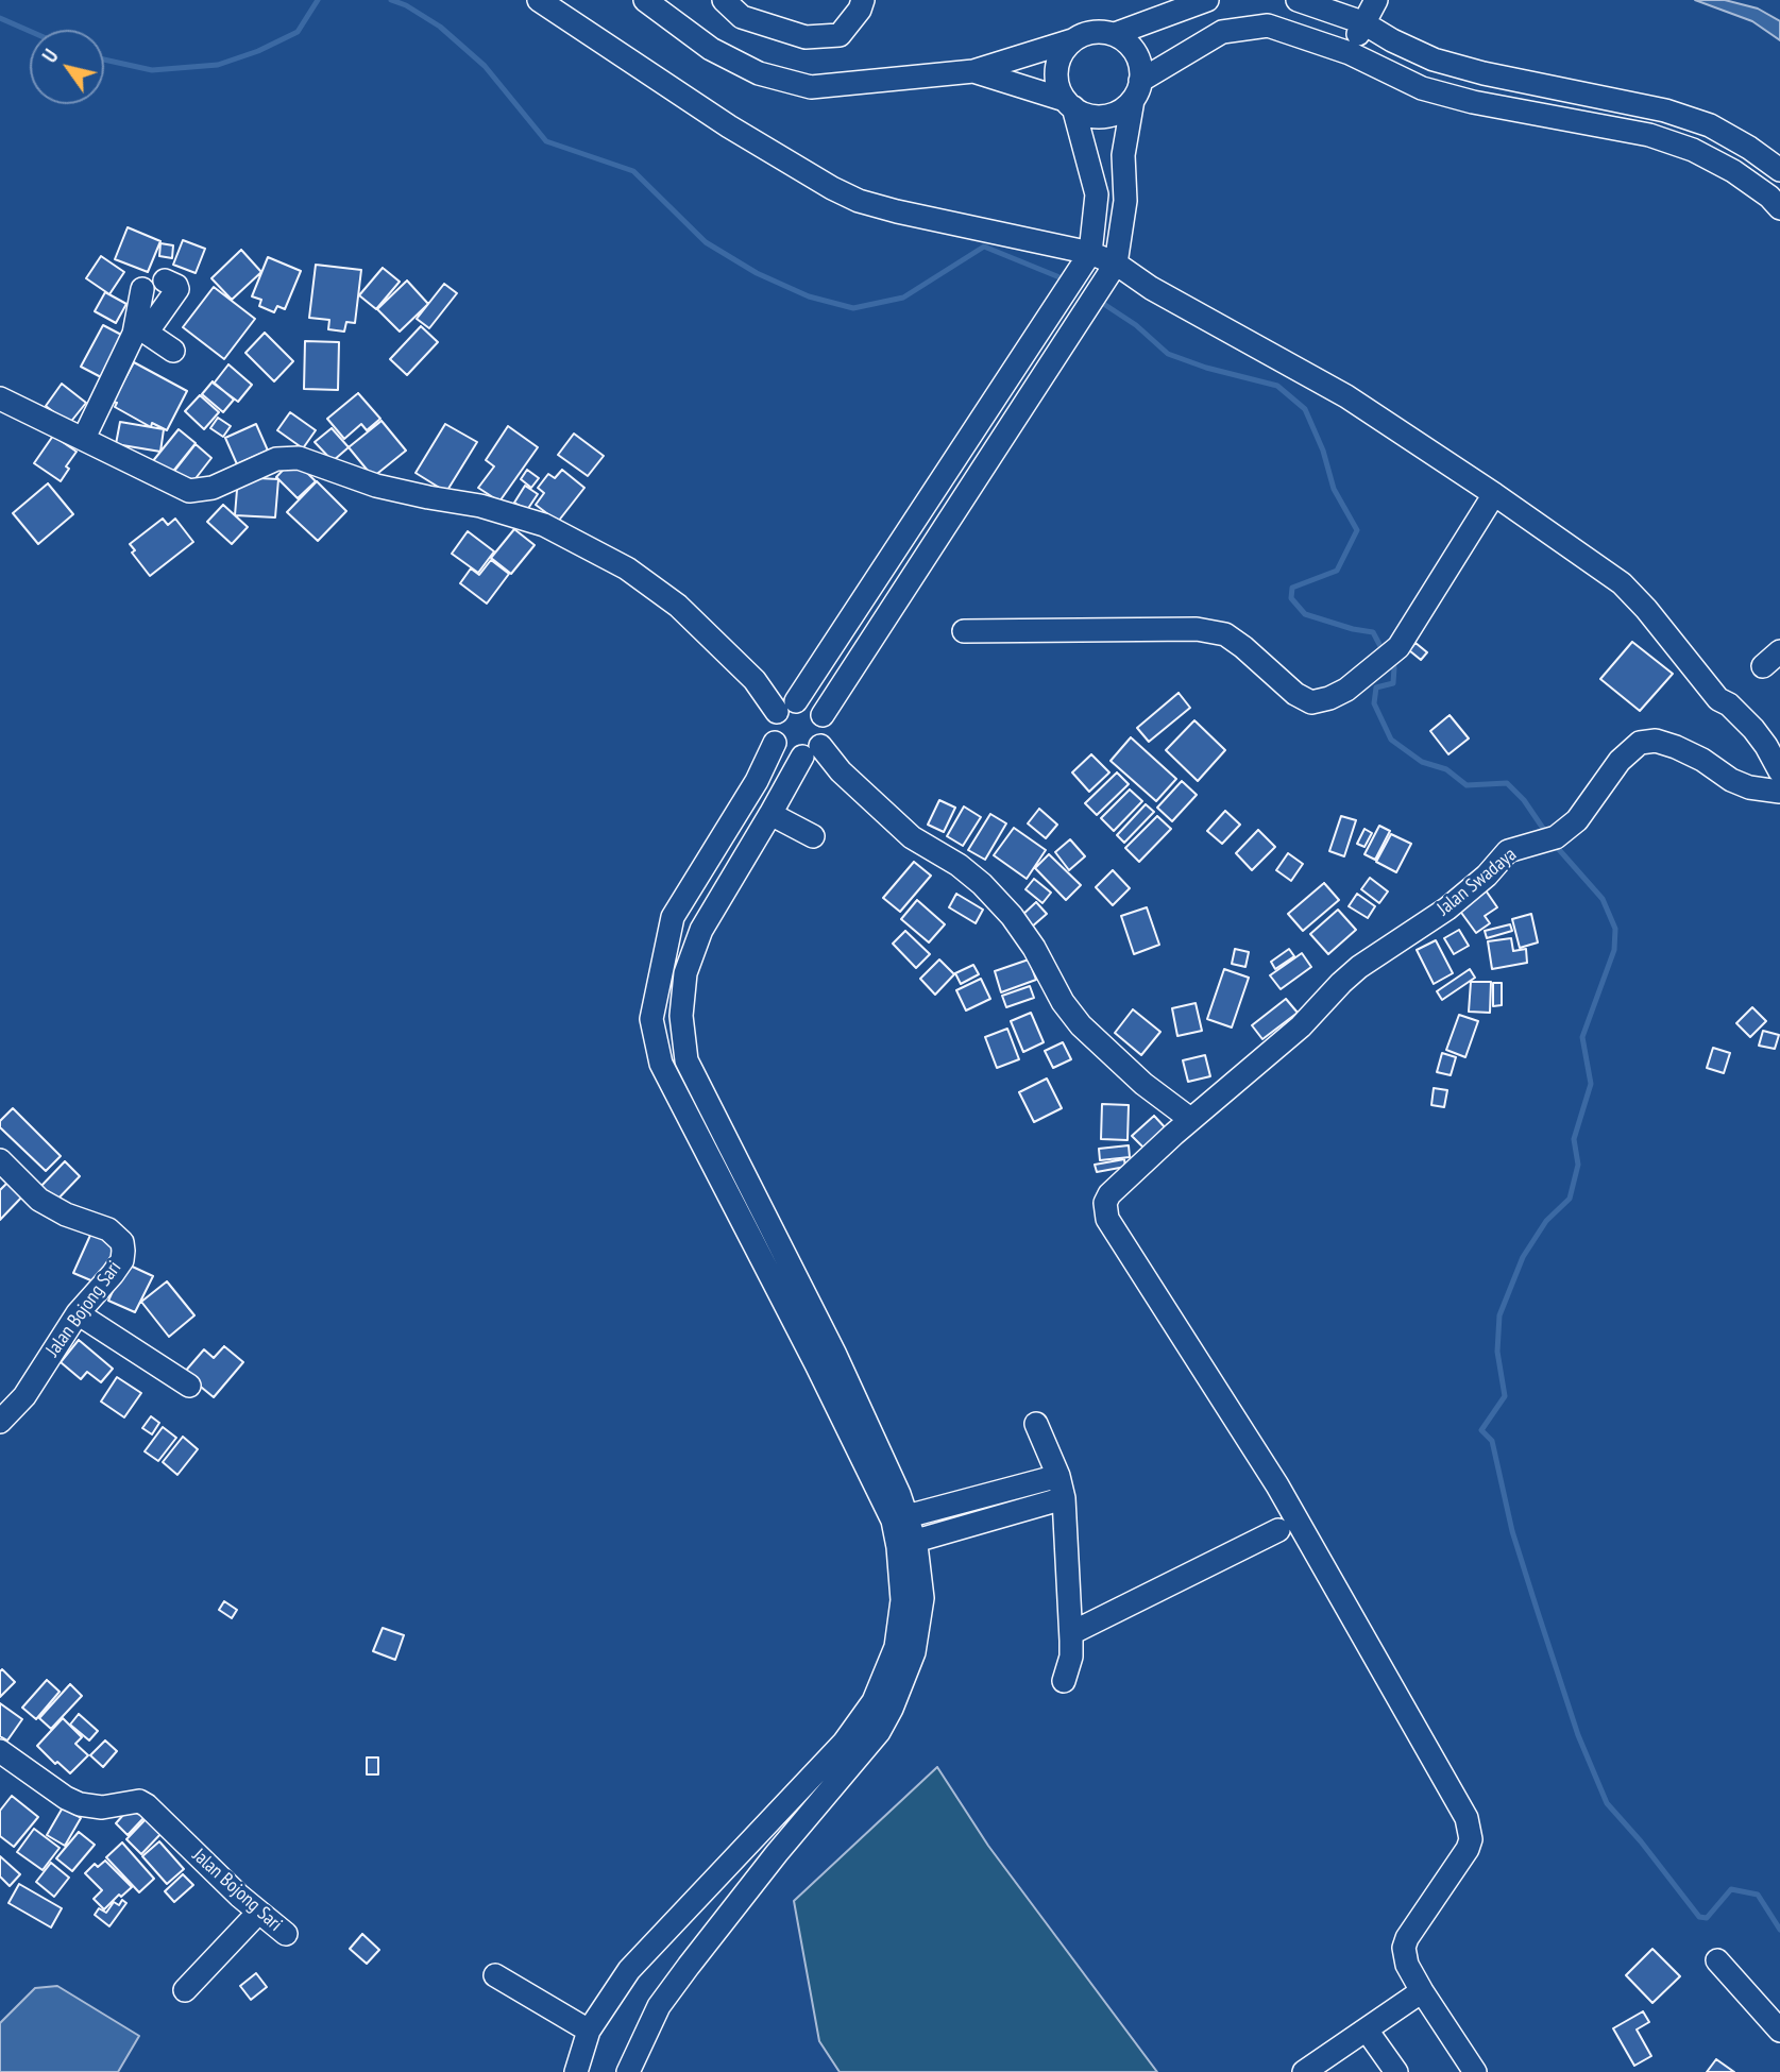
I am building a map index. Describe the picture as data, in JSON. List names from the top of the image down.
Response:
{
  "streets": {
    "street": ["Jalan Swadaya", "Jalan Bojong Sari"]
  },
  "north": "top left"
}
